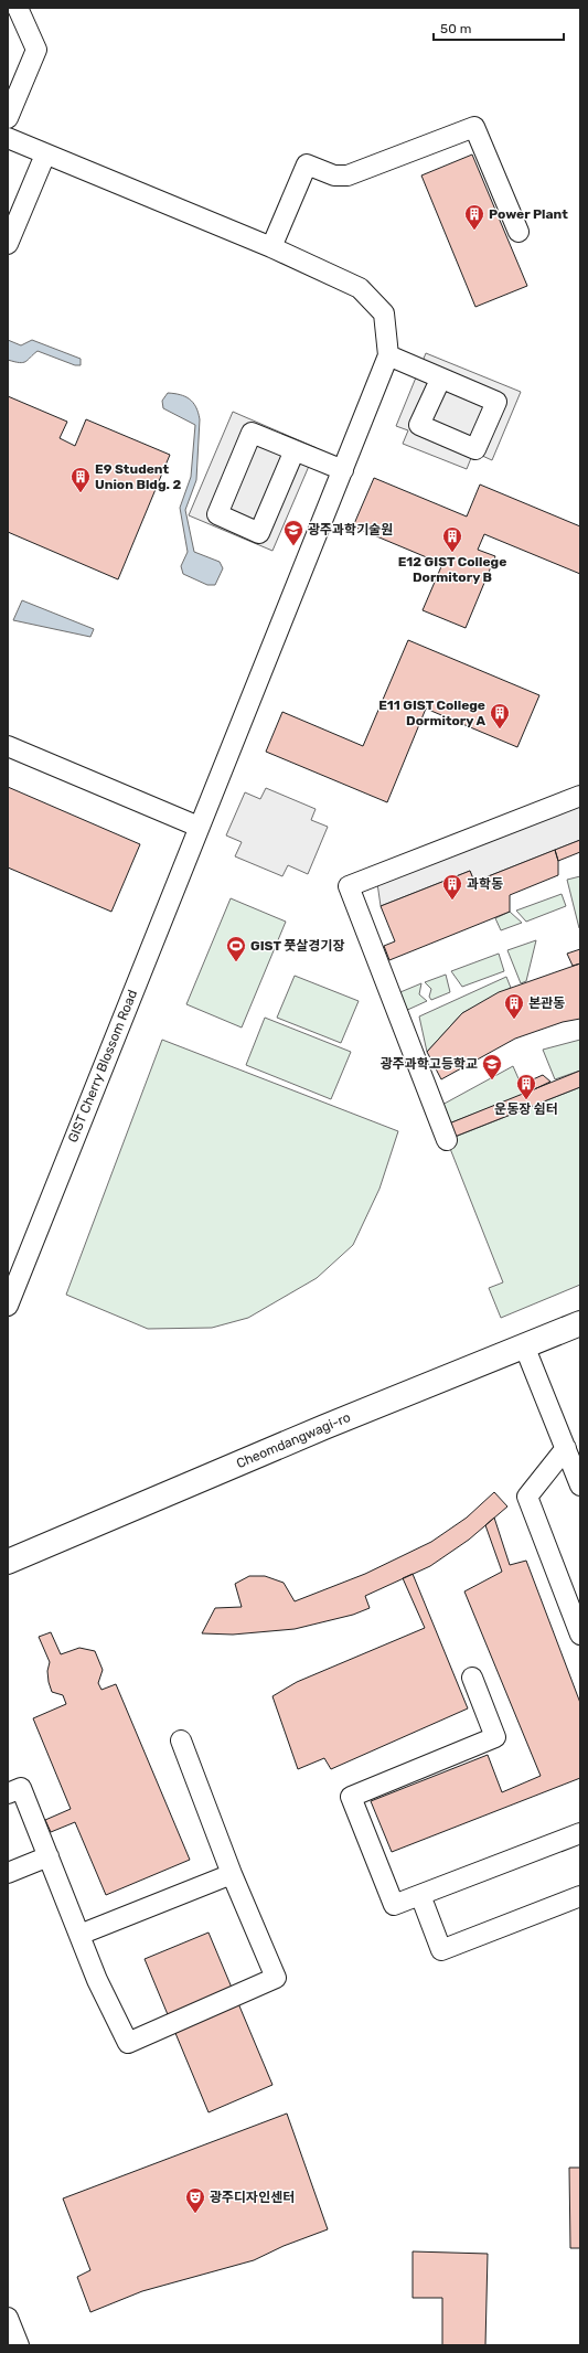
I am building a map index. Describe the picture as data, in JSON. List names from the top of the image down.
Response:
{
  "streets": {
    "main road": ["Cheomdangwagi-ro"],
    "street": ["GIST Cherry Blossom Road"]
  },
  "places": {
    "building": [
      "Power Plant",
      "E9 Student Union Bldg. 2",
      "E12 GIST College Dormitory B",
      "E11 GIST College Dormitory A",
      "과학동",
      "본관동",
      "운동장 쉼터"
    ],
    "school or university": ["광주과학기술원", "광주과학고등학교"],
    "sports": ["GIST 풋살경기장"],
    "theatre": ["광주디자인센터"]
  },
  "scale_bar": "50 m"
}
